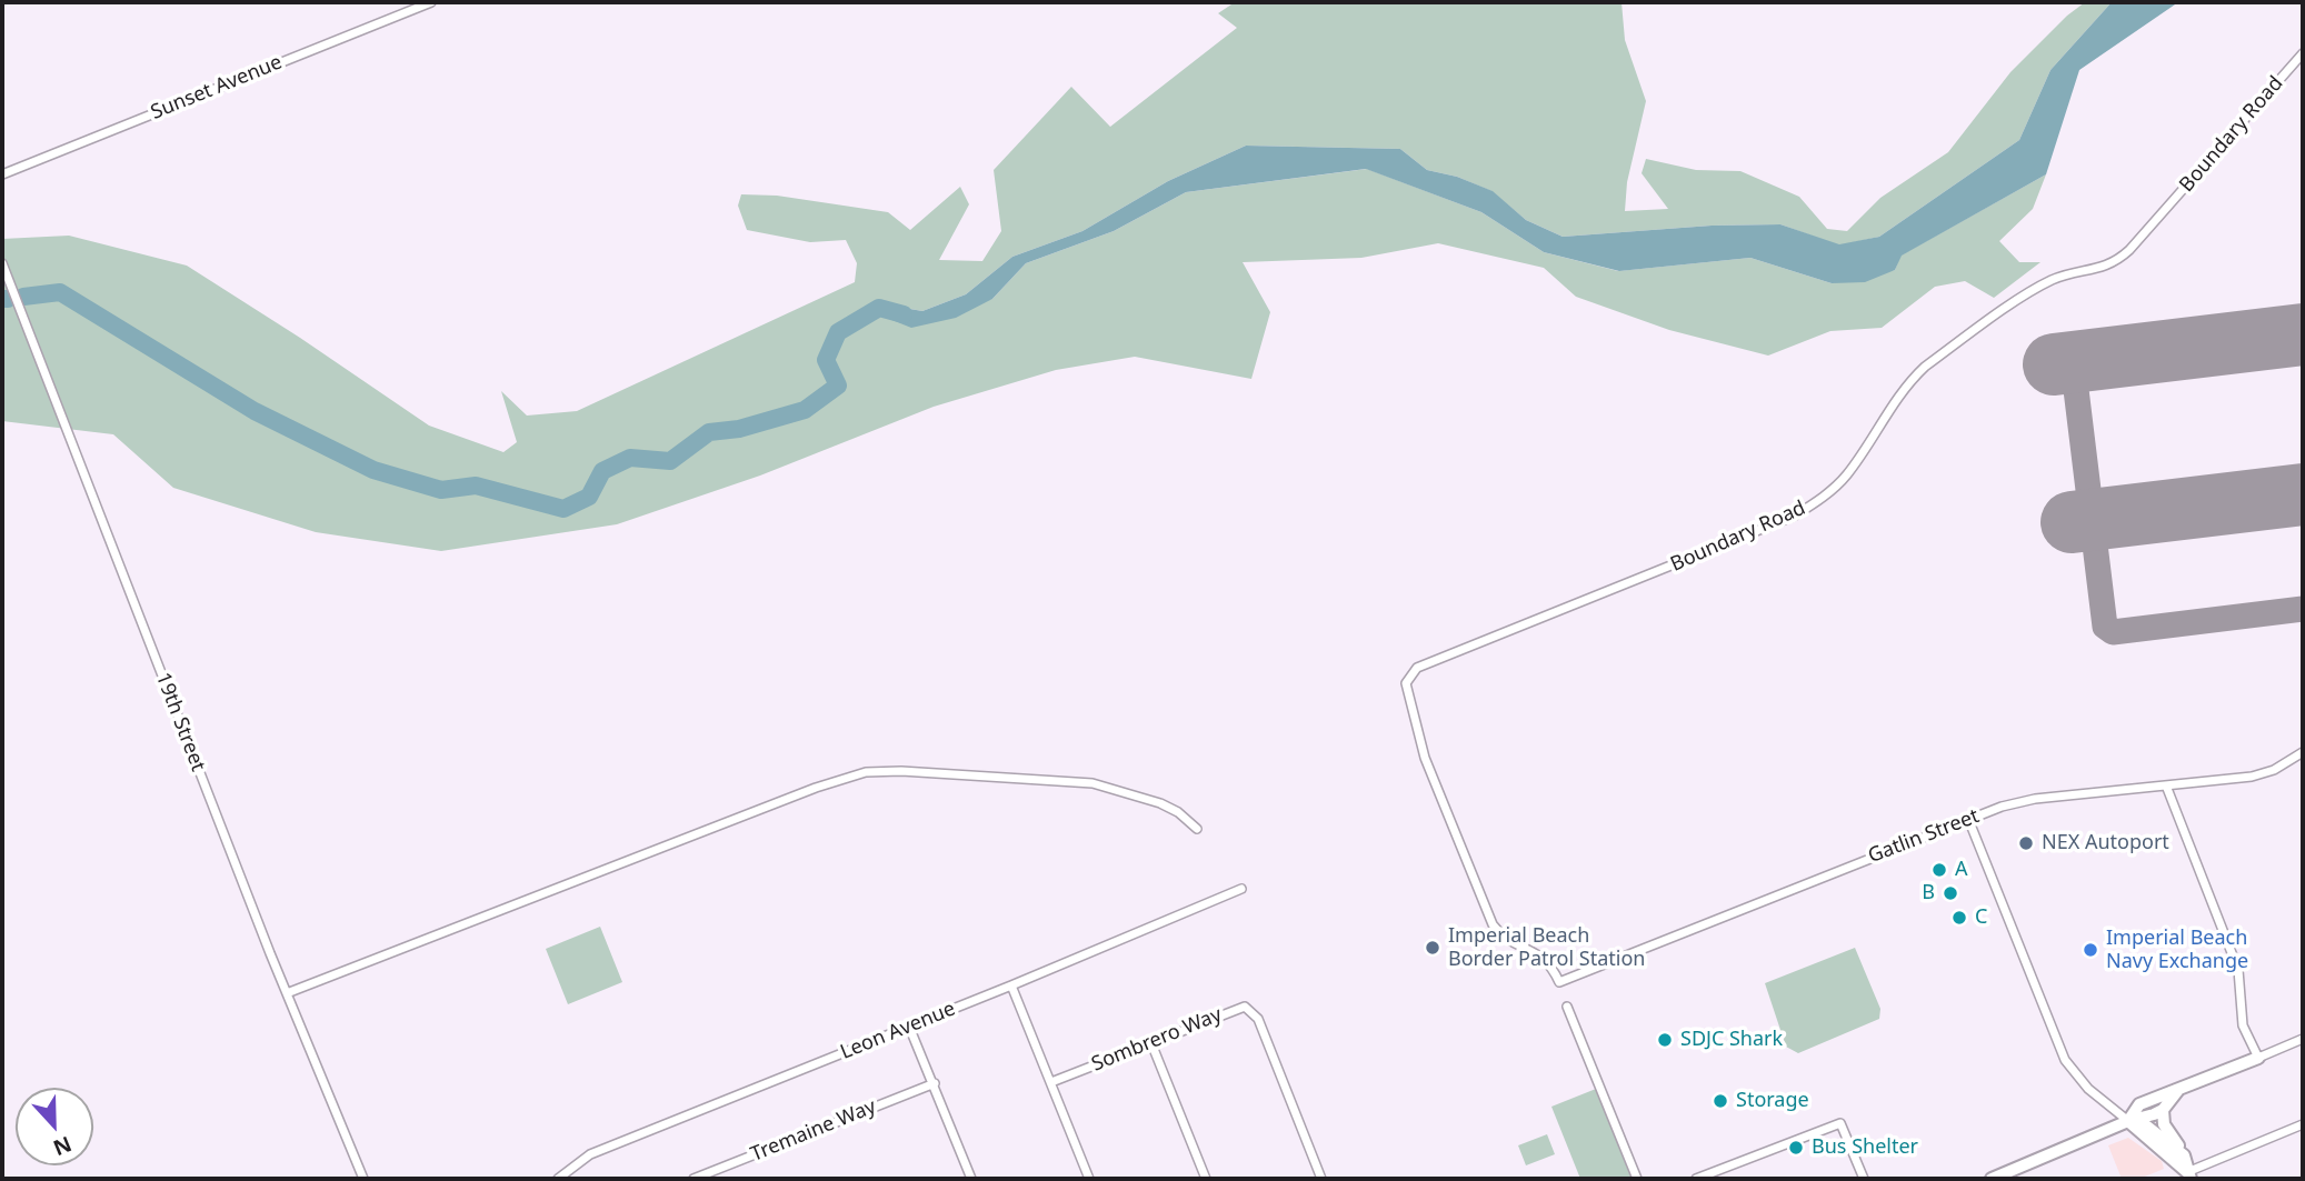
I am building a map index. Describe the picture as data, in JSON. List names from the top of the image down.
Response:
{
  "streets": {
    "street": [
      "Sunset Avenue",
      "Boundary Road",
      "19th Street",
      "Gatlin Street",
      "Leon Avenue",
      "Sombrero Way",
      "Tremaine Way"
    ]
  },
  "crossings": [
    ["Boundary Road", "Gatlin Street"]
  ],
  "places": [
    "NEX Autoport",
    "A",
    "B",
    "C",
    "Imperial Beach Border Patrol Station",
    "Imperial Beach Navy Exchange",
    "SDJC Shark",
    "Storage",
    "Bus Shelter"
  ],
  "north": "bottom"
}
